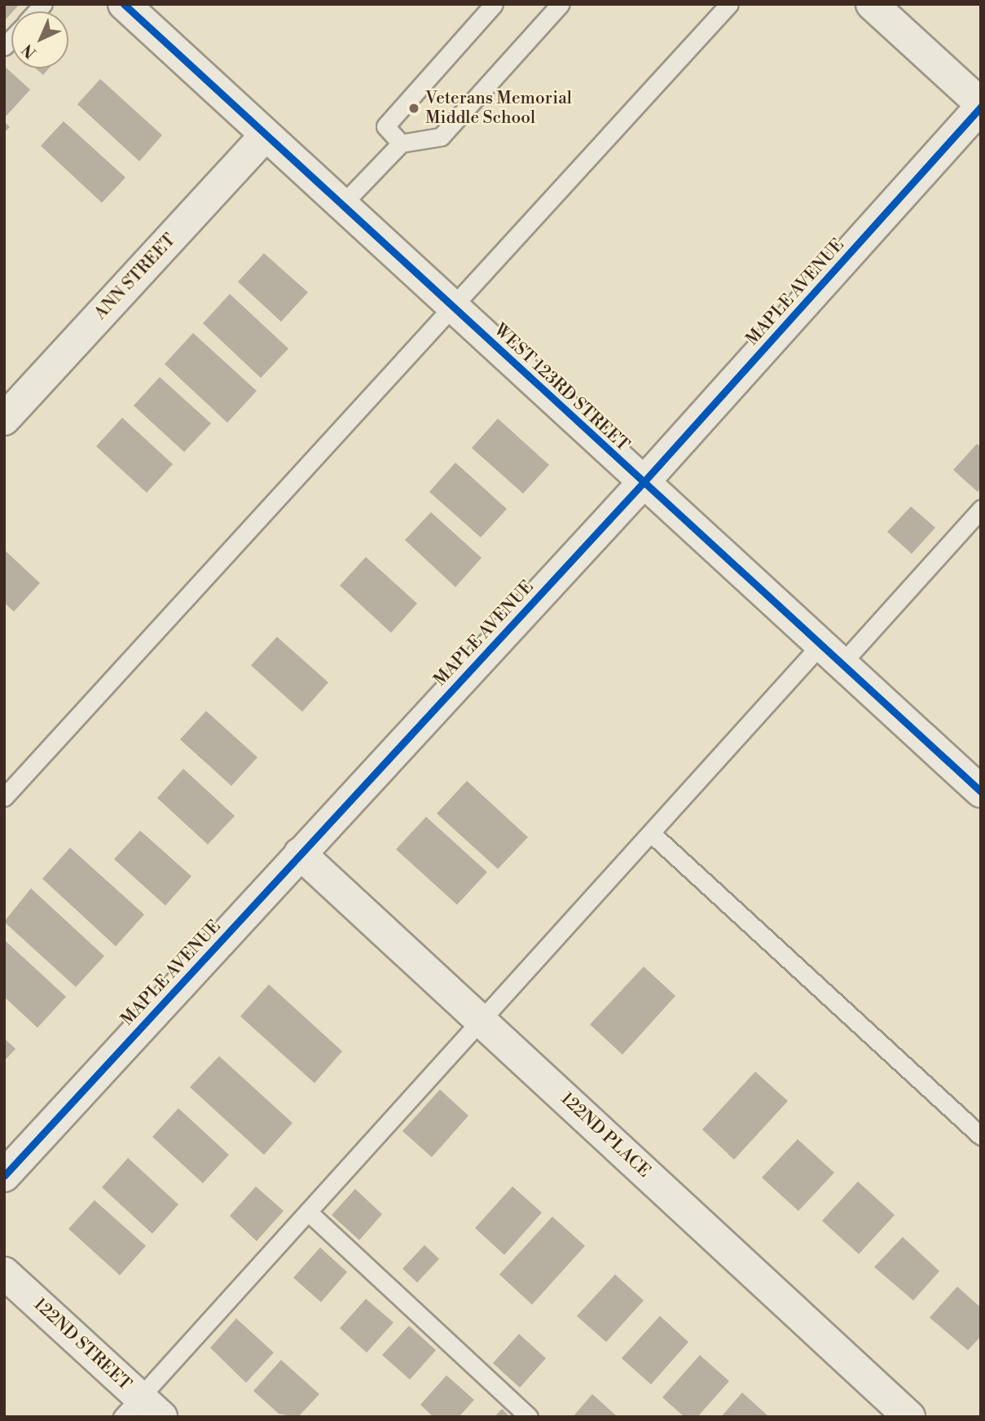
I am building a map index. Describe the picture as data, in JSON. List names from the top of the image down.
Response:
{
  "streets": {
    "street": [
      "ANN STREET",
      "MAPLE AVENUE",
      "WEST 123RD STREET",
      "122ND PLACE",
      "122ND STREET"
    ]
  },
  "crossings": [
    ["ANN STREET", "WEST 123RD STREET"],
    ["MAPLE AVENUE", "WEST 123RD STREET"],
    ["MAPLE AVENUE", "122ND PLACE"]
  ],
  "places": ["Veterans Memorial Middle School"],
  "north": "bottom left"
}
